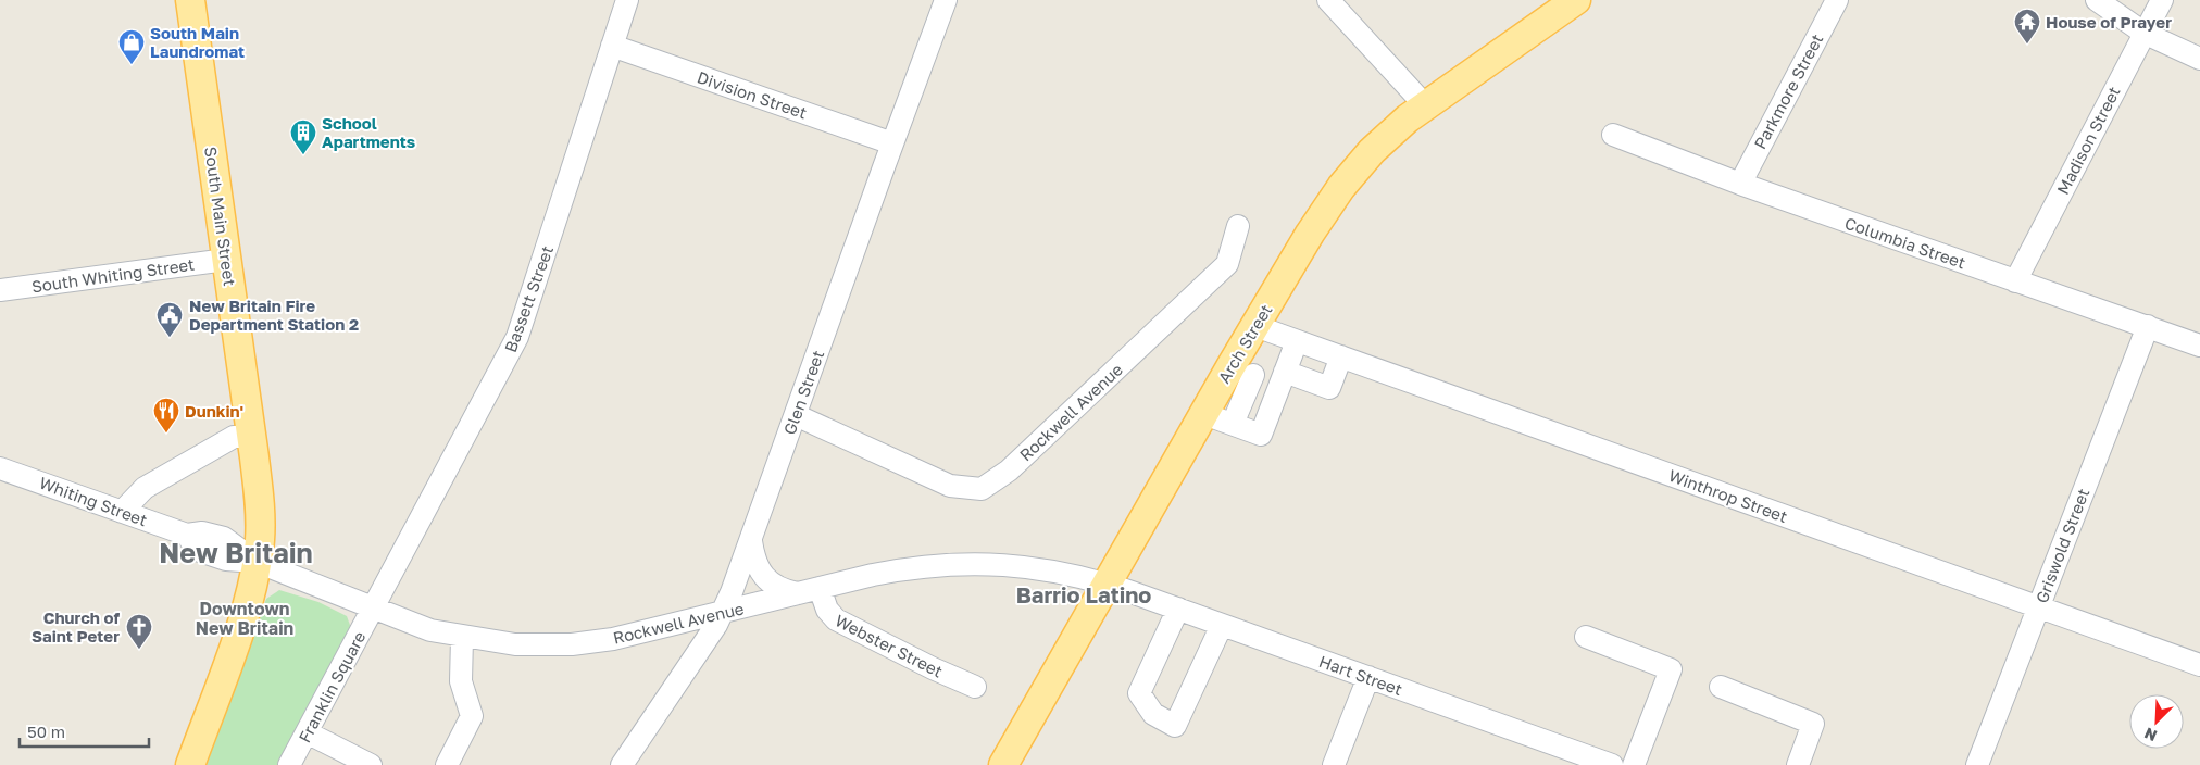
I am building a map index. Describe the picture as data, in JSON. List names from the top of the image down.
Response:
{
  "streets": {
    "main road": ["South Main Street", "Arch Street"],
    "street": [
      "Parkmore Street",
      "Division Street",
      "Madison Street",
      "Columbia Street",
      "South Whiting Street",
      "Bassett Street",
      "Glen Street",
      "Rockwell Avenue",
      "Winthrop Street",
      "Whiting Street",
      "Griswold Street",
      "Webster Street",
      "Hart Street",
      "Franklin Square"
    ]
  },
  "crossings": [
    ["Parkmore Street", "Columbia Street"],
    ["Division Street", "Bassett Street"],
    ["Division Street", "Glen Street"],
    ["Madison Street", "Columbia Street"],
    ["South Main Street", "South Whiting Street"],
    ["South Main Street", "Rockwell Avenue"],
    ["South Main Street", "Whiting Street"],
    ["Columbia Street", "Griswold Street"],
    ["Bassett Street", "Rockwell Avenue"],
    ["Bassett Street", "Franklin Square"],
    ["Arch Street", "Rockwell Avenue"],
    ["Arch Street", "Winthrop Street"],
    ["Arch Street", "Hart Street"],
    ["Glen Street", "Rockwell Avenue"],
    ["Rockwell Avenue", "Whiting Street"],
    ["Rockwell Avenue", "Webster Street"],
    ["Rockwell Avenue", "Hart Street"],
    ["Rockwell Avenue", "Franklin Square"],
    ["Winthrop Street", "Griswold Street"]
  ],
  "districts": ["New Britain", "Barrio Latino", "Downtown New Britain"],
  "places": {
    "temple": ["House of Prayer"],
    "shop": ["South Main Laundromat"],
    "building": ["School Apartments"],
    "public building": ["New Britain Fire Department Station 2"],
    "restaurant": ["Dunkin'"],
    "church": ["Church of Saint Peter"]
  },
  "scale_bar": "50 m",
  "north": "bottom left"
}
